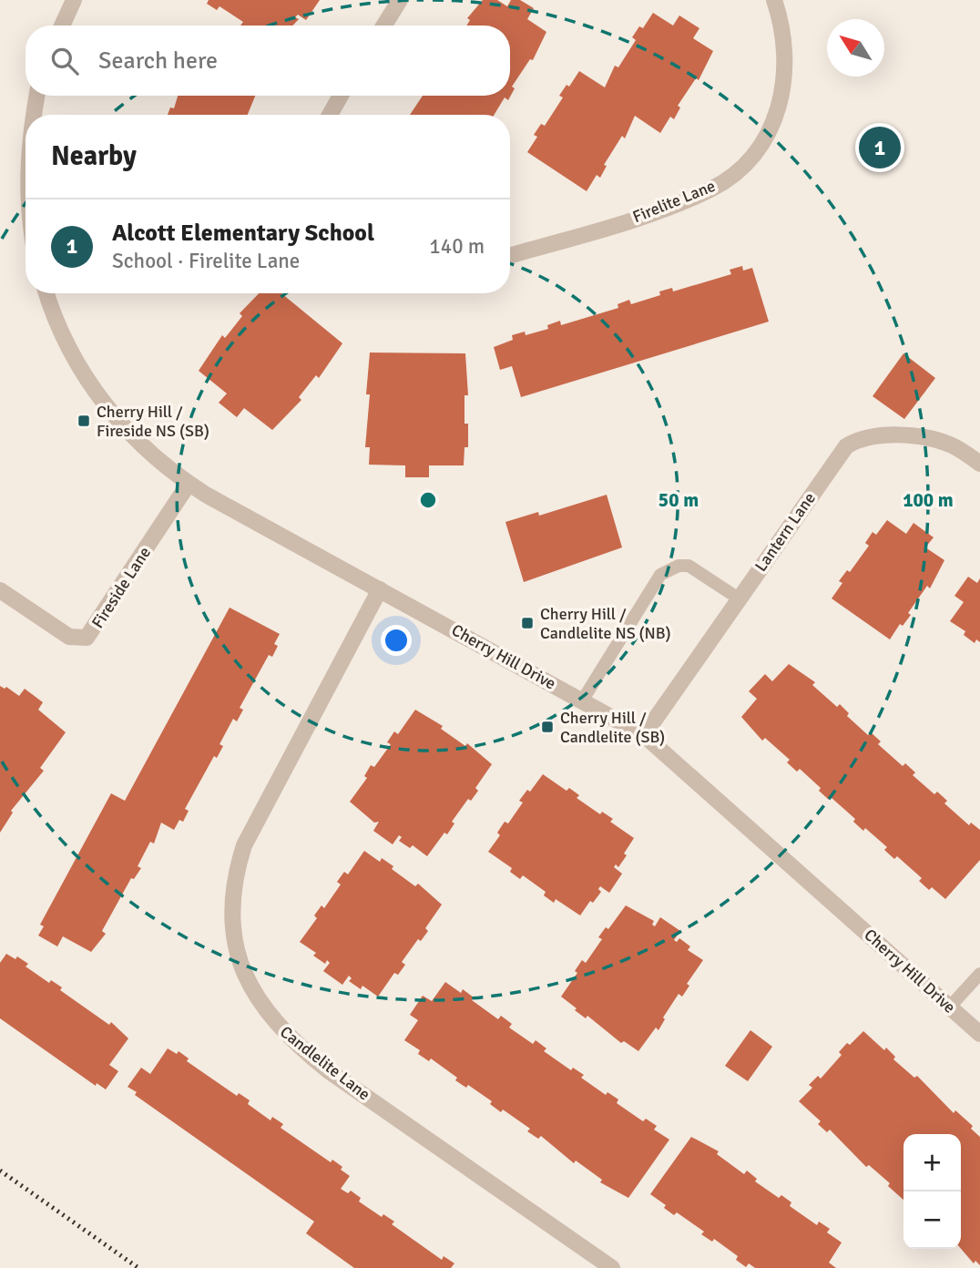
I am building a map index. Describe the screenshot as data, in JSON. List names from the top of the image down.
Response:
{
  "streets": {
    "street": [
      "Firelite Lane",
      "Lantern Lane",
      "Fireside Lane",
      "Cherry Hill Drive",
      "Candlelite Lane"
    ]
  },
  "crossings": [
    ["Lantern Lane", "Cherry Hill Drive"],
    ["Fireside Lane", "Cherry Hill Drive"],
    ["Cherry Hill Drive", "Candlelite Lane"]
  ],
  "places": {
    "transit": ["Cherry Hill / Fireside NS (SB)", "Cherry Hill / Candlelite NS (NB)", "Cherry Hill / Candlelite (SB)"]
  },
  "north": "top left",
  "page": {
    "search": "Search here",
    "heading": "Nearby",
    "pins": "1",
    "list": [
      {
        "mark": "1",
        "name": "Alcott Elementary School",
        "note": "School · Firelite Lane",
        "value": "140 m"
      }
    ],
    "map_buttons": ["+", "−"]
  },
  "rings": ["50 m", "100 m"]
}
